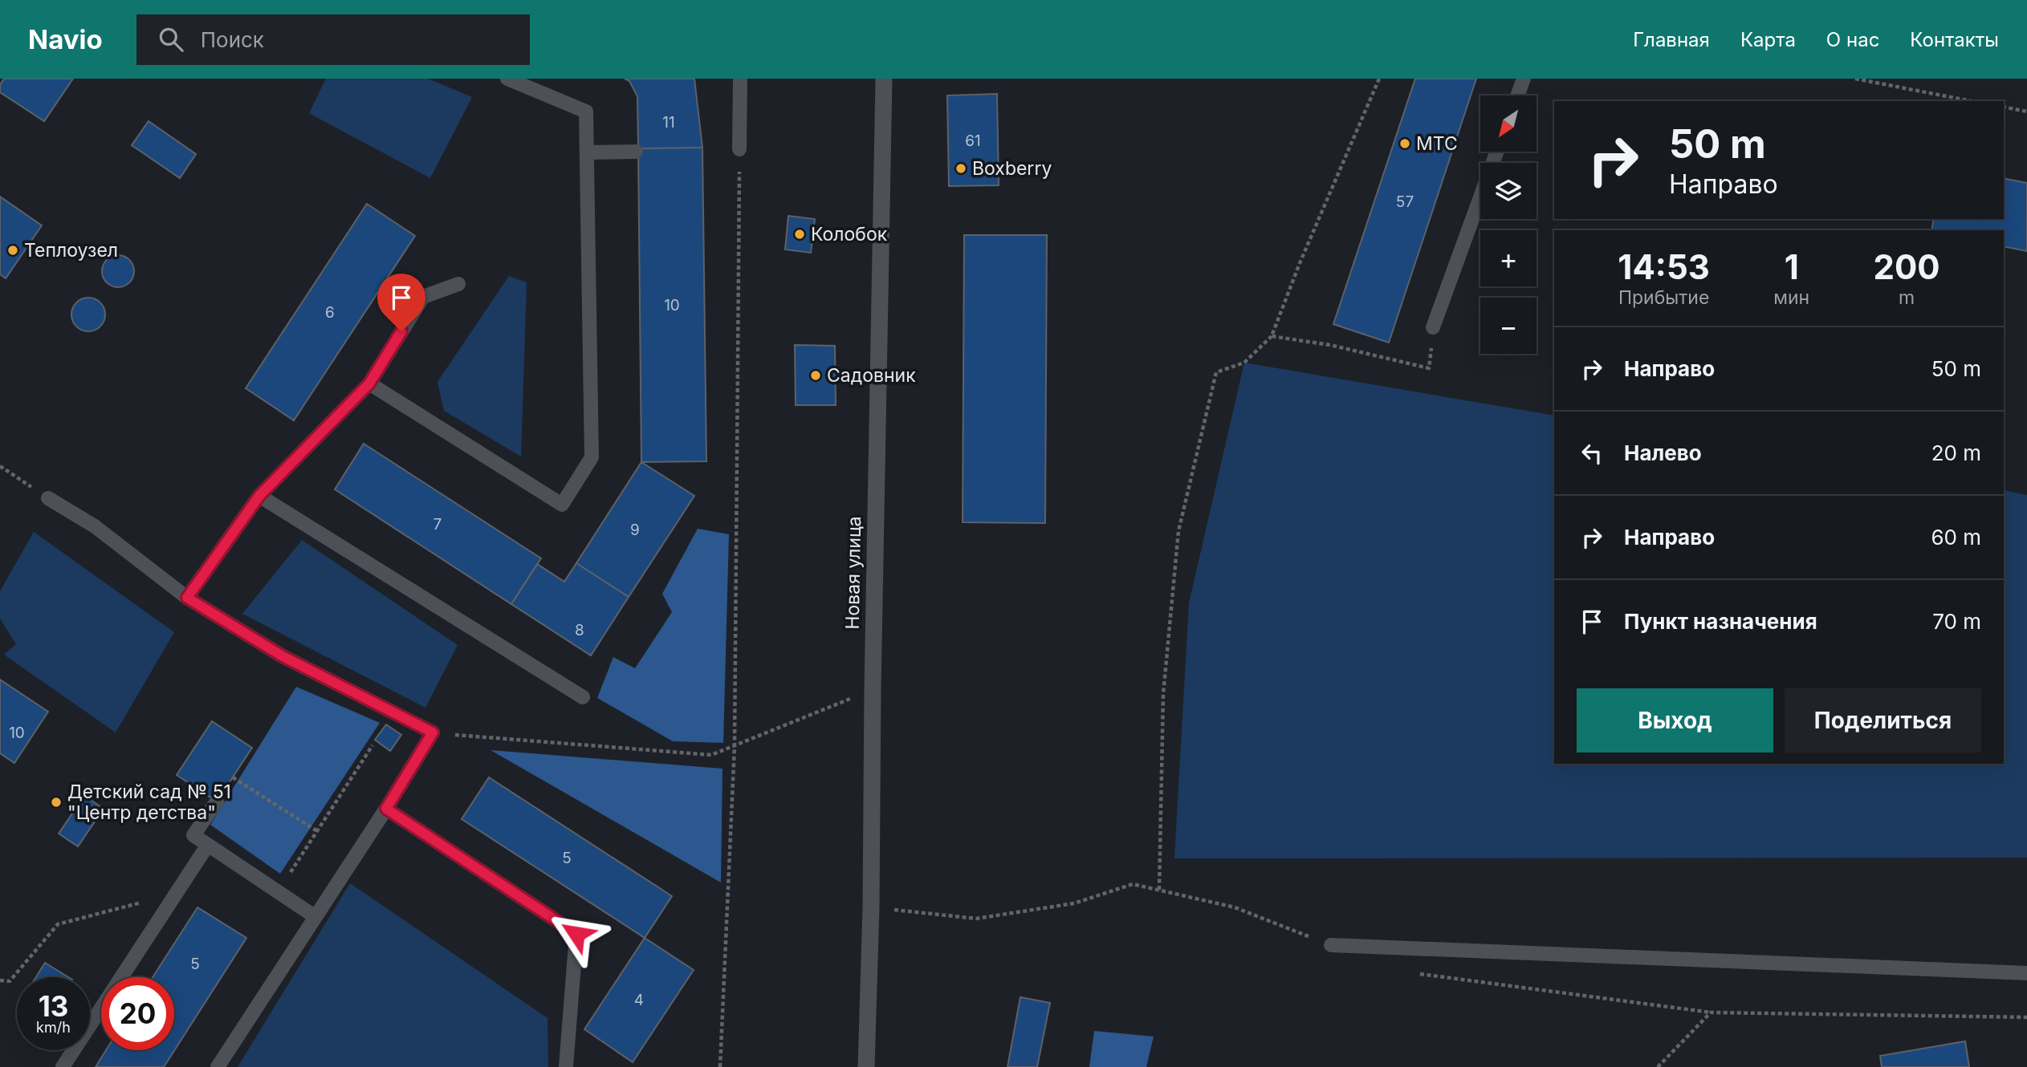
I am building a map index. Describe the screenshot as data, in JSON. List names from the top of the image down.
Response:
{
  "streets": {
    "street": ["Новая улица"]
  },
  "places": [
    "МТС",
    "Boxberry",
    "Колобок",
    "Теплоузел",
    "Садовник",
    "Детский сад № 51 \"Центр детства\""
  ],
  "house_numbers": [
    "11",
    "61",
    "57",
    "10",
    "6",
    "7",
    "9",
    "8",
    "10",
    "5",
    "5",
    "4"
  ],
  "north": "bottom left",
  "page": {
    "header": "Navio",
    "search": "Поиск",
    "nav": [
      "Главная",
      "Карта",
      "О нас",
      "Контакты"
    ],
    "map_buttons": ["+", "−"],
    "turn": ["50 m", "Направо"],
    "eta": [
      "14:53",
      "Прибытие",
      "1",
      "мин",
      "200",
      "m"
    ],
    "list": [
      {
        "name": "Направо",
        "value": "50 m"
      },
      {
        "name": "Налево",
        "value": "20 m"
      },
      {
        "name": "Направо",
        "value": "60 m"
      },
      {
        "name": "Пункт назначения",
        "value": "70 m"
      }
    ],
    "buttons": ["Выход", "Поделиться"],
    "speed": "13 km/h",
    "limit": "20"
  }
}
